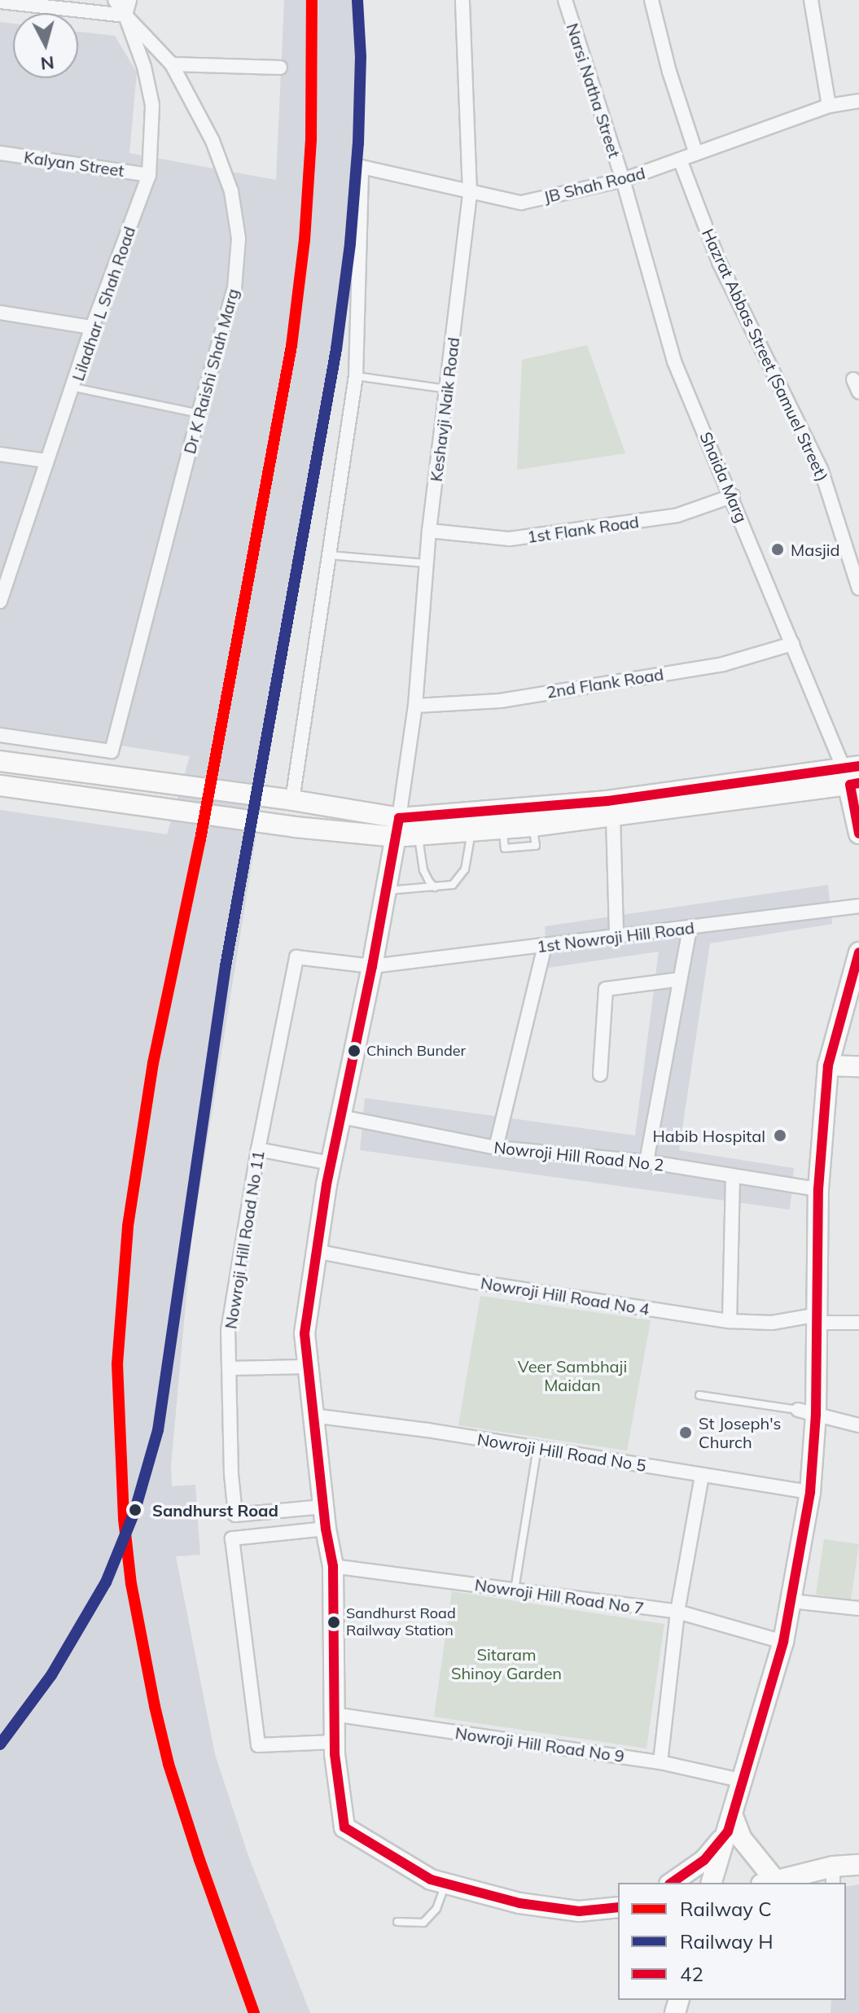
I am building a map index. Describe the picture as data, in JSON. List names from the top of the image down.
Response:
{
  "streets": {
    "street": [
      "Narsi Natha Street",
      "Kalyan Street",
      "JB Shah Road",
      "Liladhar L Shah Road",
      "Hazrat Abbas Street (Samuel Street)",
      "Dr K Raishi Shah Marg",
      "Keshavji Naik Road",
      "Shaida Marg",
      "1st Flank Road",
      "2nd Flank Road",
      "1st Nowroji Hill Road",
      "Nowroji Hill Road No 2",
      "Nowroji Hill Road No 11",
      "Nowroji Hill Road No 4",
      "Nowroji Hill Road No 5",
      "Nowroji Hill Road No 7",
      "Nowroji Hill Road No 9"
    ]
  },
  "crossings": [
    ["Narsi Natha Street", "JB Shah Road"],
    ["Narsi Natha Street", "Shaida Marg"],
    ["Kalyan Street", "Liladhar L Shah Road"],
    ["JB Shah Road", "Hazrat Abbas Street (Samuel Street)"],
    ["JB Shah Road", "Keshavji Naik Road"],
    ["JB Shah Road", "Shaida Marg"],
    ["Liladhar L Shah Road", "Dr K Raishi Shah Marg"],
    ["Keshavji Naik Road", "1st Flank Road"],
    ["Keshavji Naik Road", "2nd Flank Road"],
    ["Shaida Marg", "1st Flank Road"],
    ["Shaida Marg", "2nd Flank Road"],
    ["1st Nowroji Hill Road", "Nowroji Hill Road No 11"]
  ],
  "parks": ["Veer Sambhaji Maidan", "Sitaram Shinoy Garden"],
  "places": [
    "Masjid",
    "Chinch Bunder",
    "Habib Hospital",
    "St Joseph's Church",
    "Sandhurst Road",
    "Sandhurst Road Railway Station"
  ],
  "lines": ["rail line C", "rail line H", "transit line 42"],
  "legend": ["Railway C", "Railway H", "42"],
  "north": "bottom"
}
